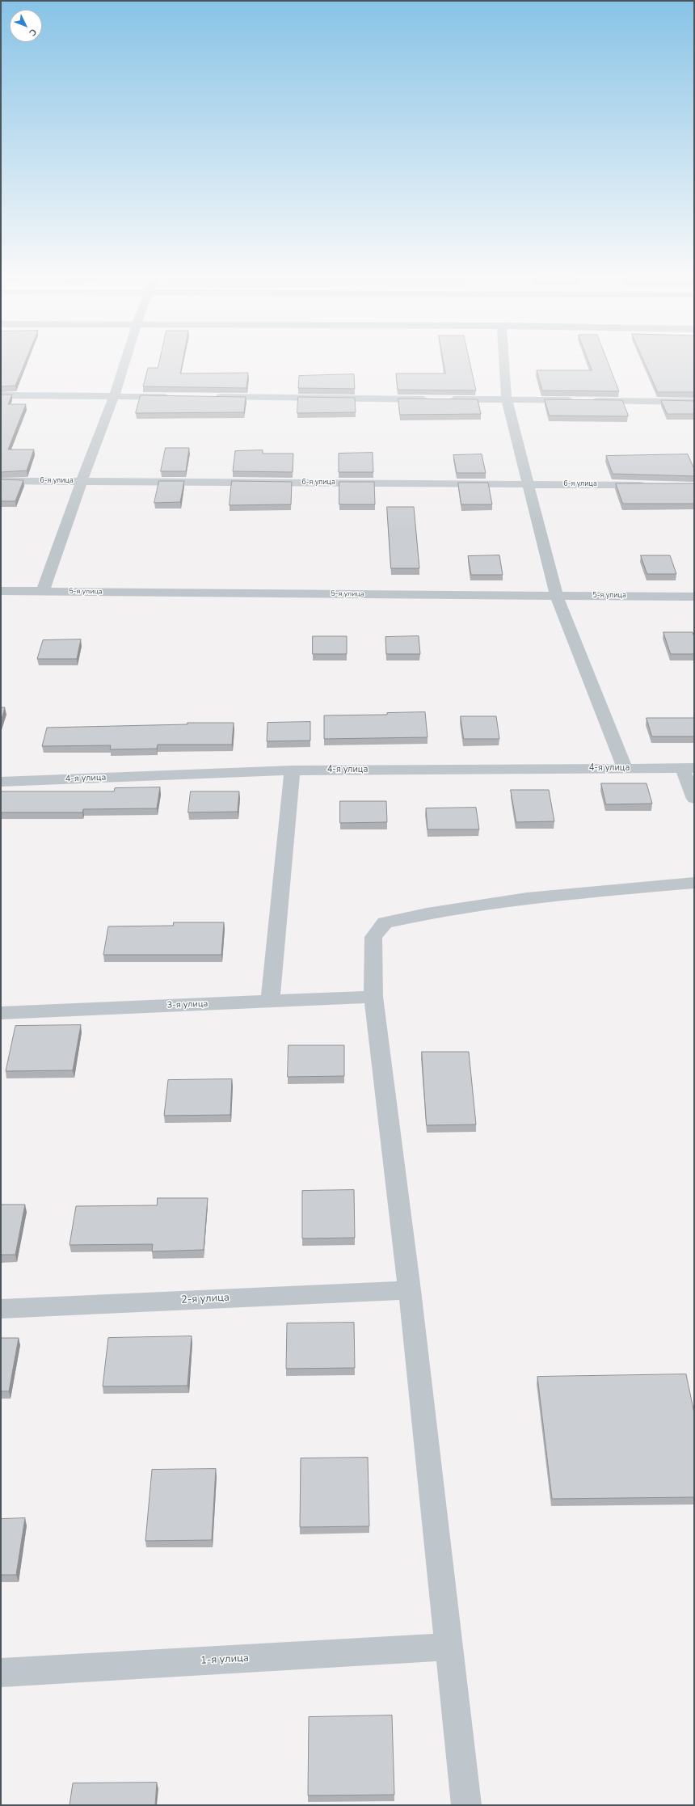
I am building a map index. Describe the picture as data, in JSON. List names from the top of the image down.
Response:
{
  "streets": {
    "street": [
      "6-я улица",
      "5-я улица",
      "4-я улица",
      "3-я улица",
      "2-я улица",
      "1-я улица"
    ]
  },
  "north": "bottom right"
}
